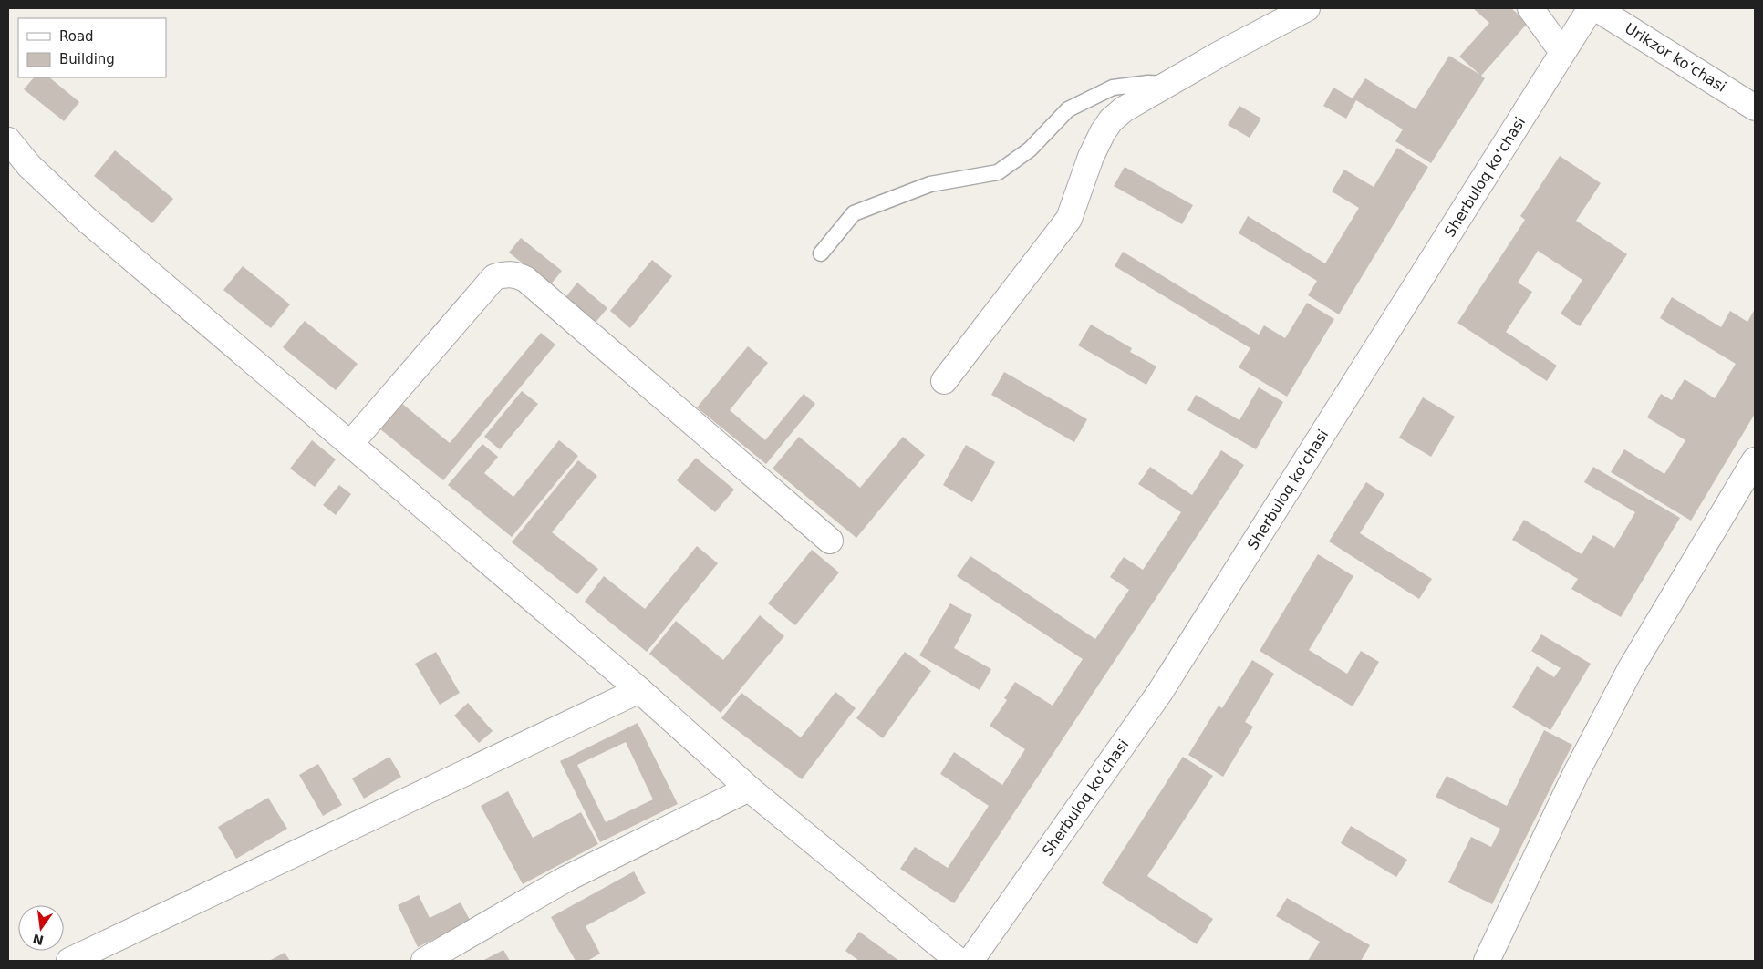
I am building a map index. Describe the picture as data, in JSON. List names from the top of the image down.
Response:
{
  "streets": {
    "street": ["Urikzor koʻchasi", "Sherbuloq koʻchasi"]
  },
  "legend": ["Road", "Building"],
  "north": "bottom"
}
